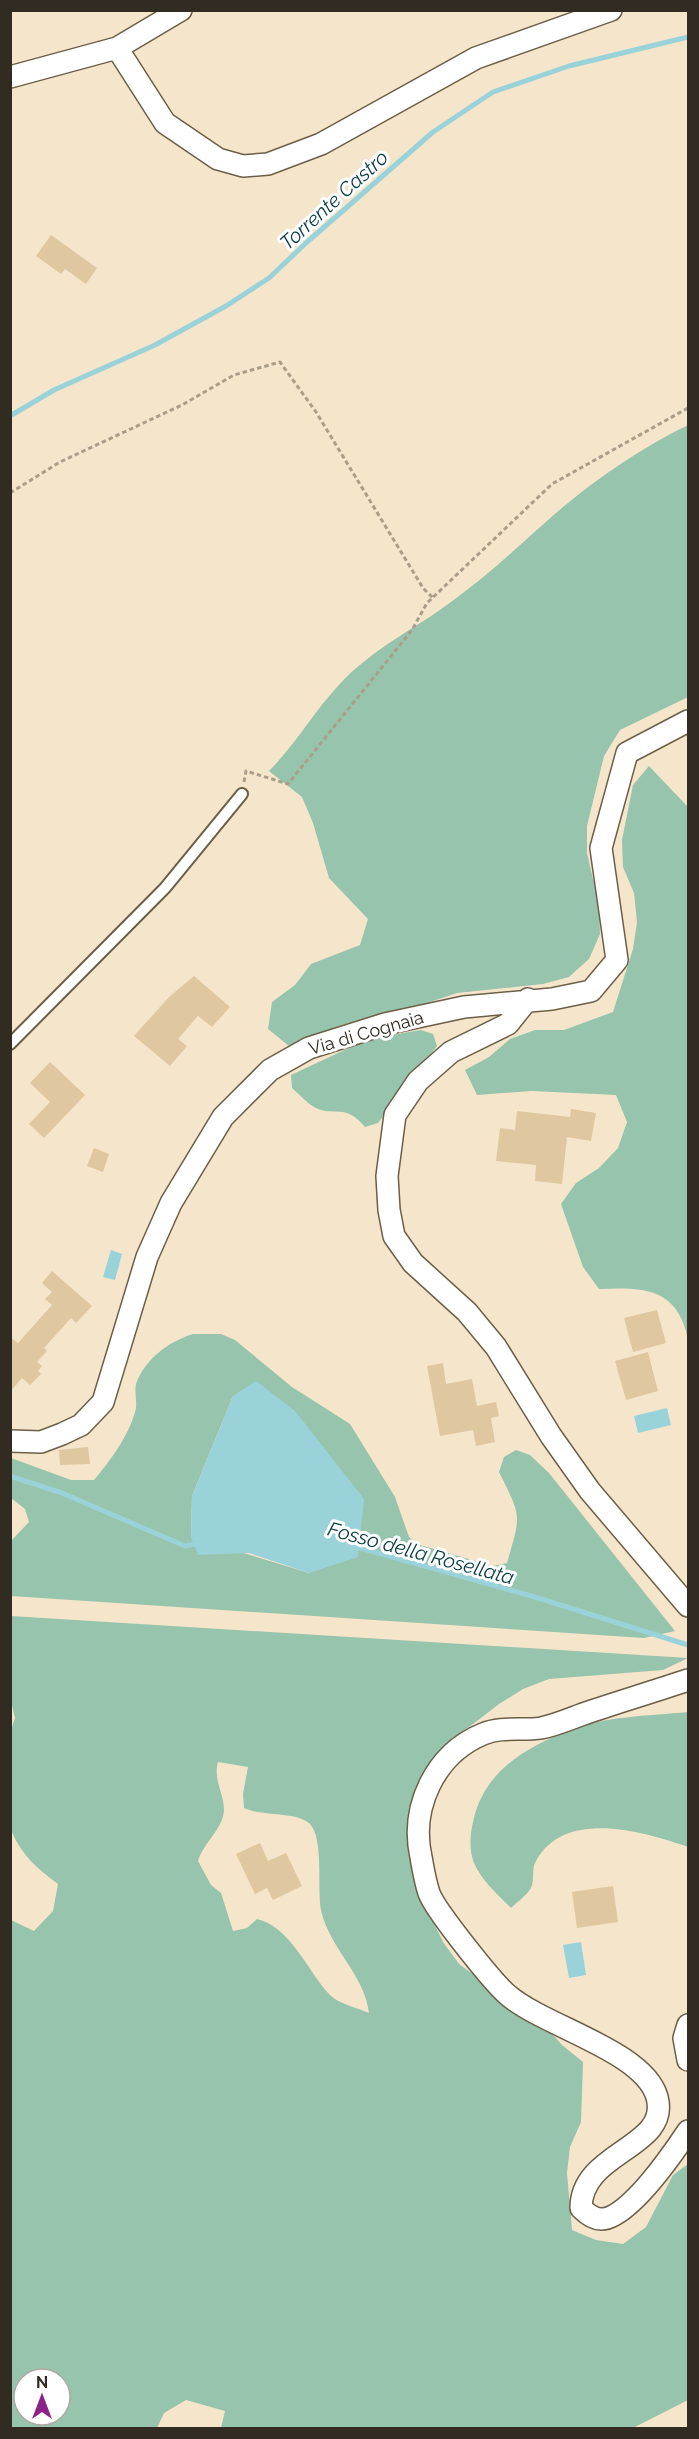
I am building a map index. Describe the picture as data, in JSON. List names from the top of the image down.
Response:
{
  "streets": {
    "street": ["Via di Cognaia"]
  },
  "water": ["Torrente Castro", "Fosso della Rosellata"],
  "north": "top"
}
